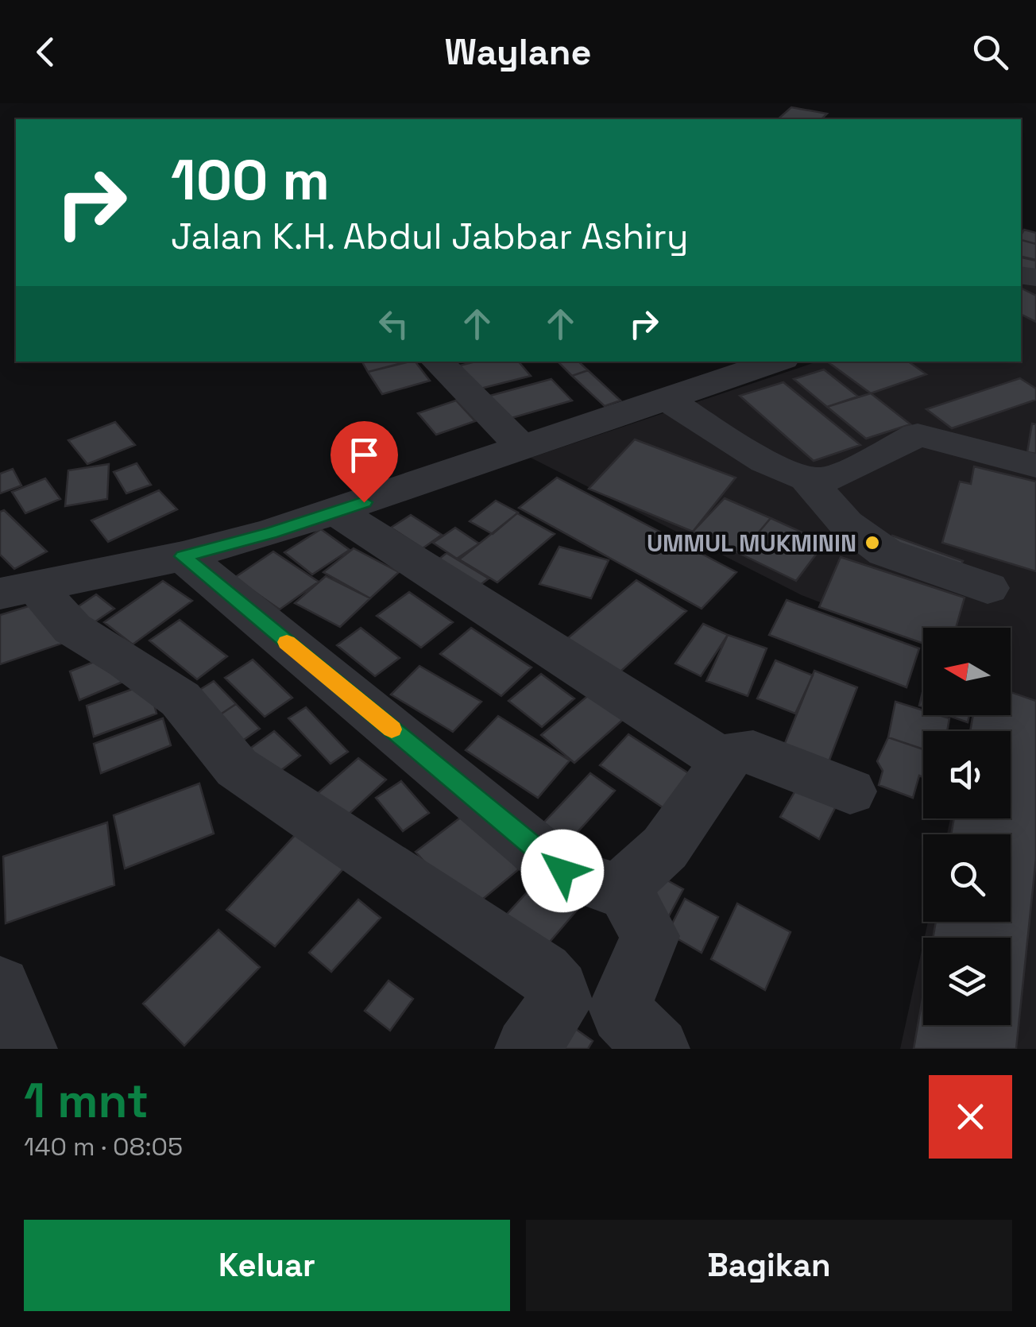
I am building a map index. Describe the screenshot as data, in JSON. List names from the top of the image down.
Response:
{
  "places": ["UMMUL MUKMININ"],
  "north": "left",
  "page": {
    "header": "Waylane",
    "turn": ["100 m", "Jalan K.H. Abdul Jabbar Ashiry"],
    "heading": ["1 mnt", "140 m · 08:05"],
    "buttons": ["Keluar", "Bagikan"]
  }
}
